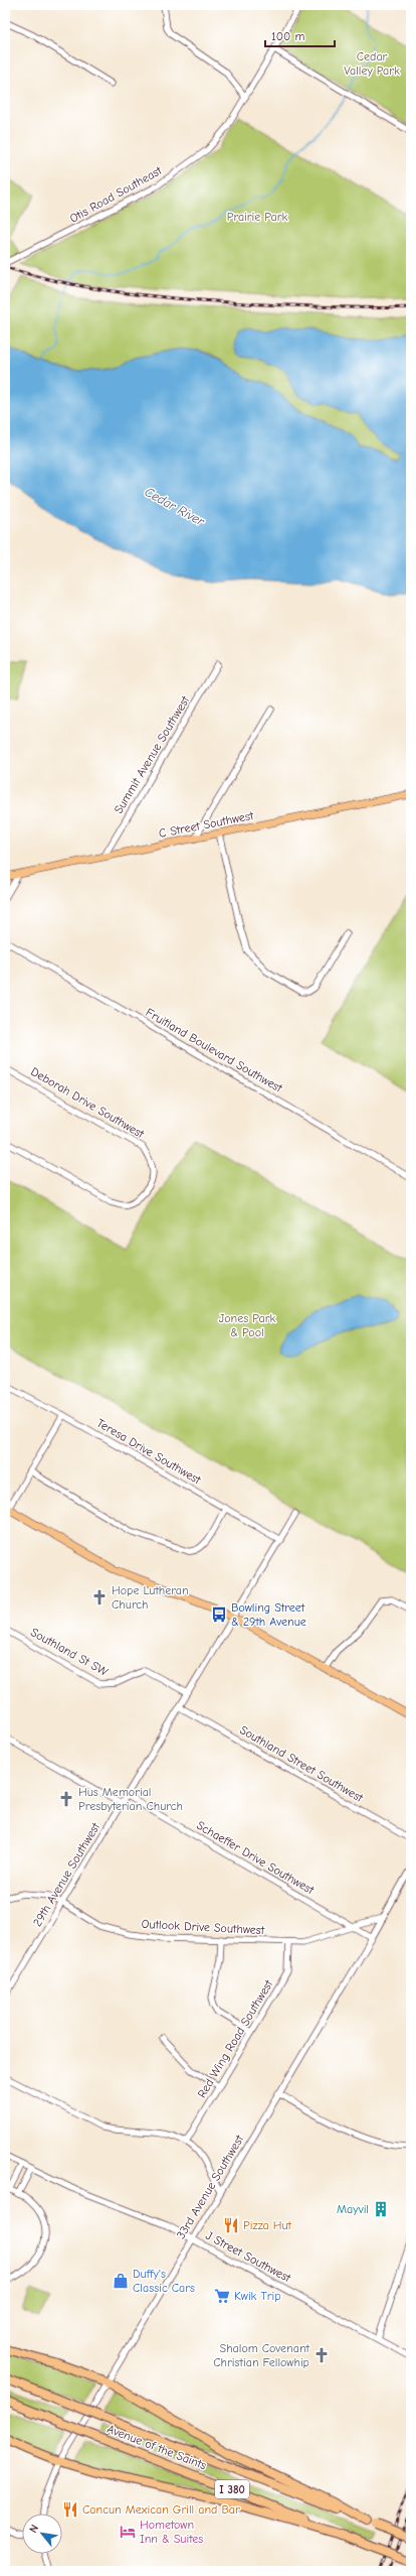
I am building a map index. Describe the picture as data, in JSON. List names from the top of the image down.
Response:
{
  "streets": {
    "highway": ["Avenue of the Saints", "I 380"],
    "main road": ["C Street Southwest"],
    "street": [
      "Otis Road Southeast",
      "Summit Avenue Southwest",
      "Fruitland Boulevard Southwest",
      "Deborah Drive Southwest",
      "Teresa Drive Southwest",
      "Southland St SW",
      "Southland Street Southwest",
      "Schaeffer Drive Southwest",
      "29th Avenue Southwest",
      "Outlook Drive Southwest",
      "Red Wing Road Southwest",
      "33rd Avenue Southwest",
      "J Street Southwest"
    ]
  },
  "crossings": [
    ["Summit Avenue Southwest", "C Street Southwest"],
    ["Teresa Drive Southwest", "29th Avenue Southwest"],
    ["Southland St SW", "29th Avenue Southwest"],
    ["Southland Street Southwest", "29th Avenue Southwest"],
    ["Schaeffer Drive Southwest", "29th Avenue Southwest"],
    ["Schaeffer Drive Southwest", "Outlook Drive Southwest"],
    ["Schaeffer Drive Southwest", "33rd Avenue Southwest"],
    ["29th Avenue Southwest", "Outlook Drive Southwest"],
    ["Outlook Drive Southwest", "Red Wing Road Southwest"],
    ["Outlook Drive Southwest", "33rd Avenue Southwest"],
    ["33rd Avenue Southwest", "J Street Southwest"]
  ],
  "water": ["Cedar River"],
  "parks": ["Cedar Valley Park", "Prairie Park", "Jones Park & Pool"],
  "places": {
    "church": ["Hope Lutheran Church", "Hus Memorial Presbyterian Church", "Shalom Covenant Christian Fellowhip"],
    "bus stop": ["Bowling Street & 29th Avenue"],
    "building": ["Mayvil"],
    "restaurant": ["Pizza Hut", "Cancun Mexican Grill and Bar"],
    "shop": ["Duffy's Classic Cars"],
    "supermarket": ["Kwik Trip"],
    "hotel": ["Hometown Inn & Suites"]
  },
  "scale_bar": "100 m",
  "north": "top left"
}
